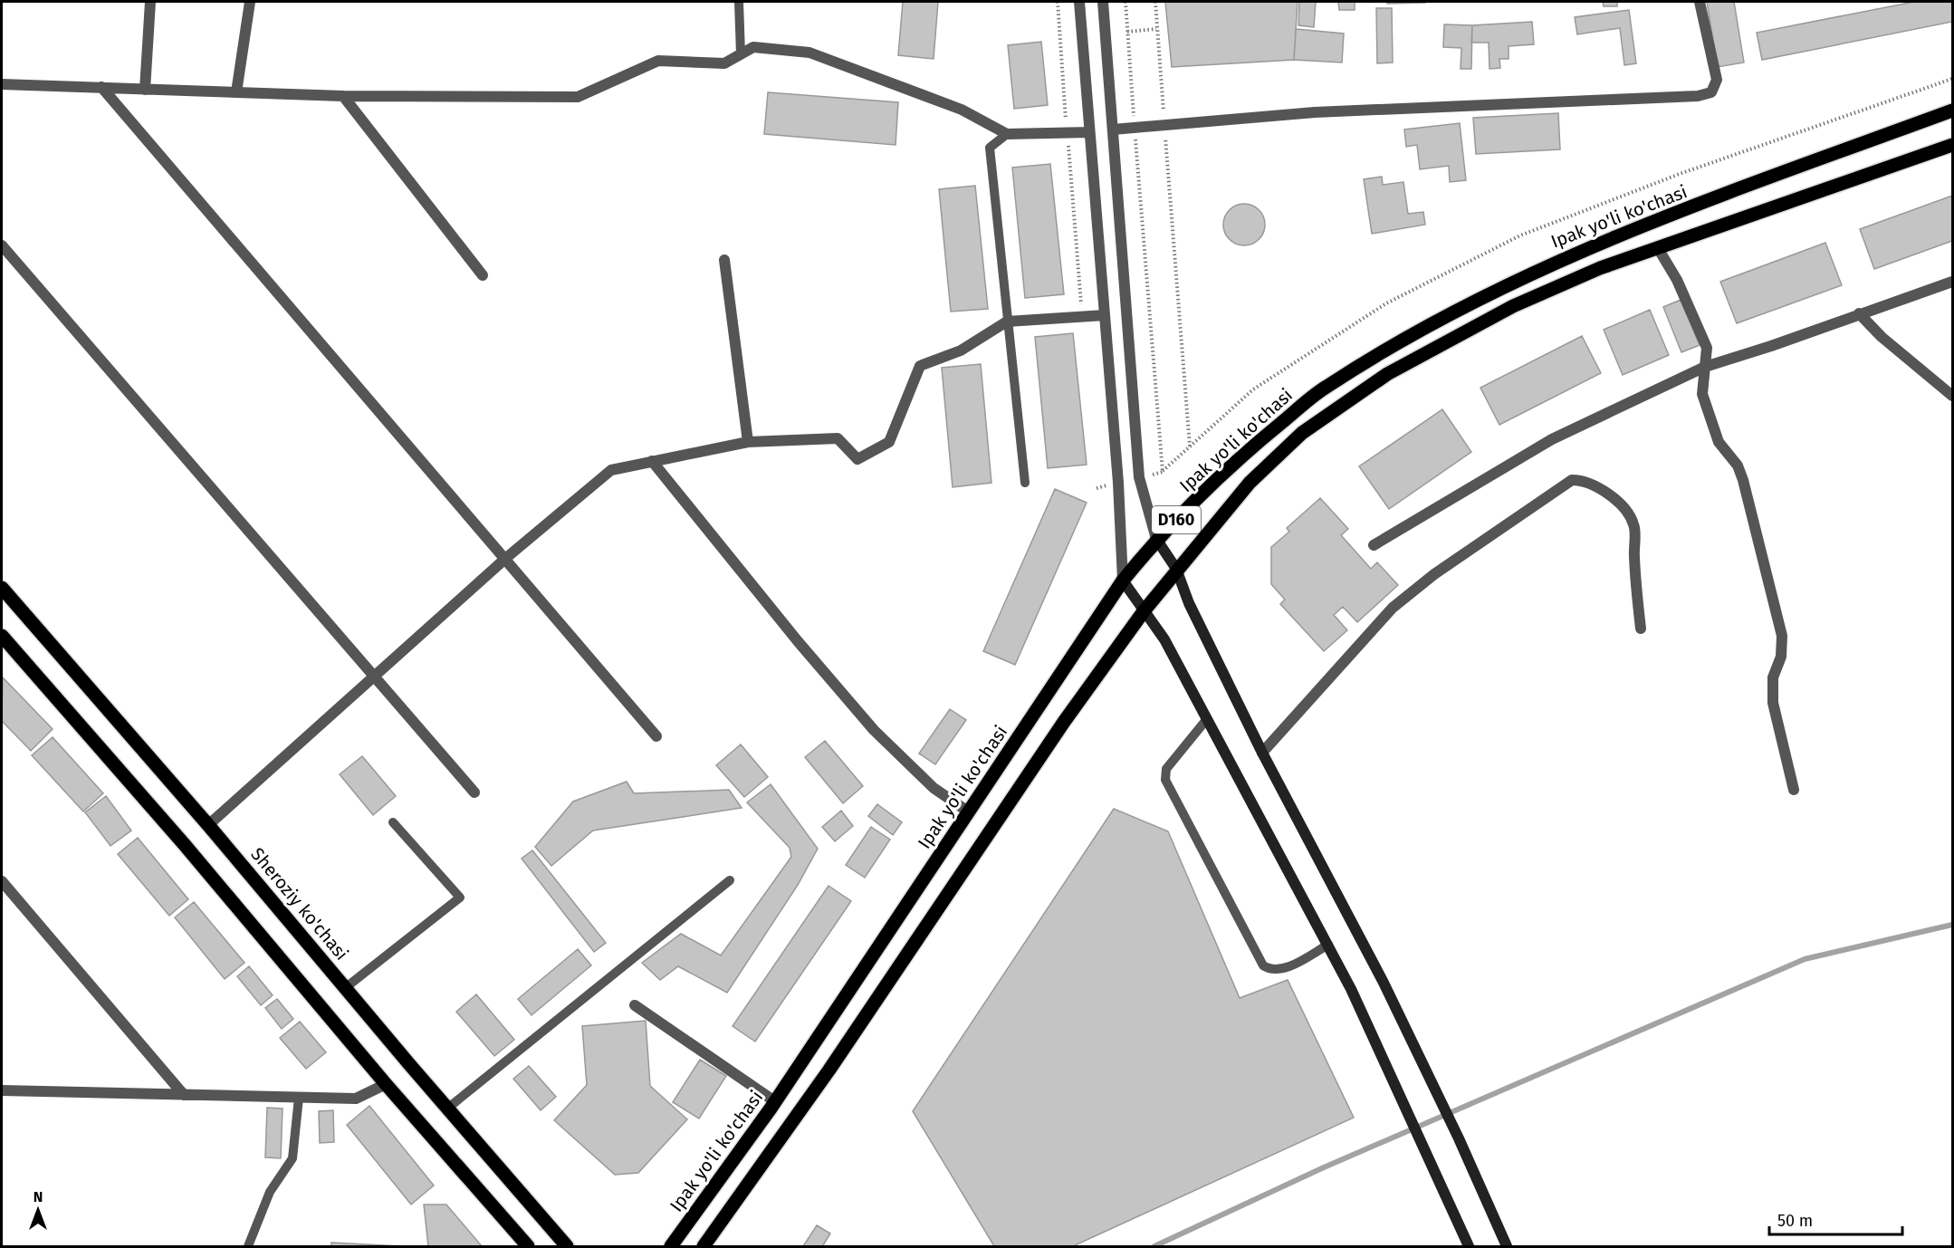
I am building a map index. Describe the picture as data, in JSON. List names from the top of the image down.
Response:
{
  "streets": {
    "main road": ["Ipak yo'li ko'chasi", "D160", "Sheroziy ko'chasi"]
  },
  "scale_bar": "50 m",
  "north": "top"
}
